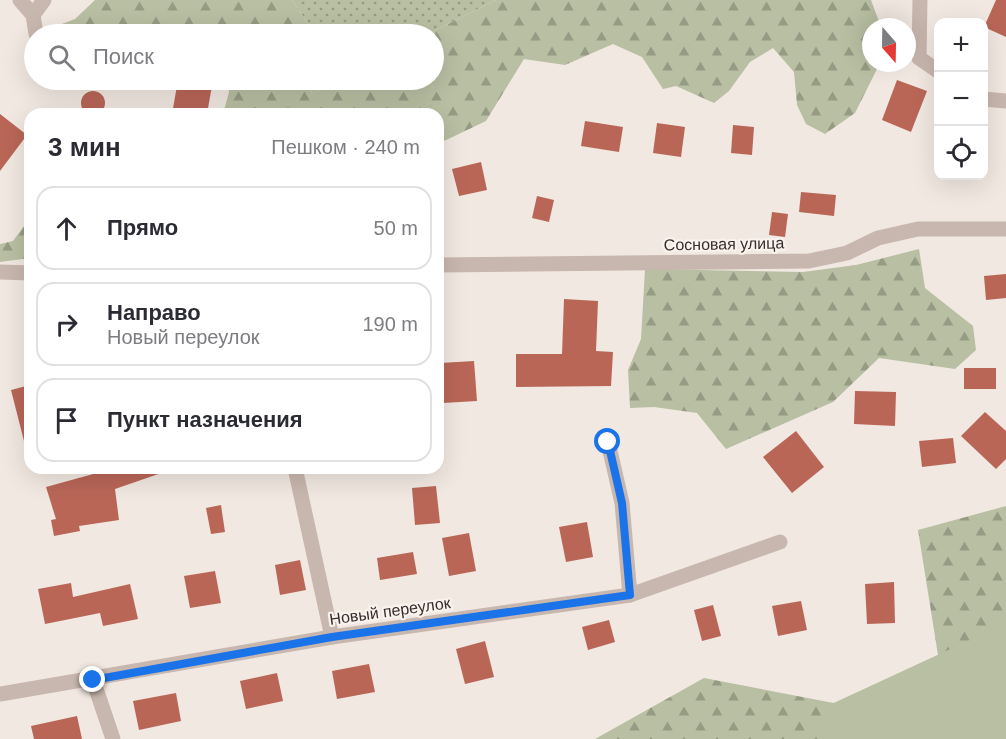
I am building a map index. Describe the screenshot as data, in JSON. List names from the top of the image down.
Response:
{
  "streets": {
    "street": ["Сосновая улица", "Новый переулок"]
  },
  "north": "bottom",
  "page": {
    "map_buttons": ["+", "−"],
    "search": "Поиск",
    "heading": ["3 мин", "Пешком · 240 m"],
    "list": [
      ["Прямо", "50 m"],
      ["Направо", "Новый переулок", "190 m"],
      "Пункт назначения"
    ]
  }
}
